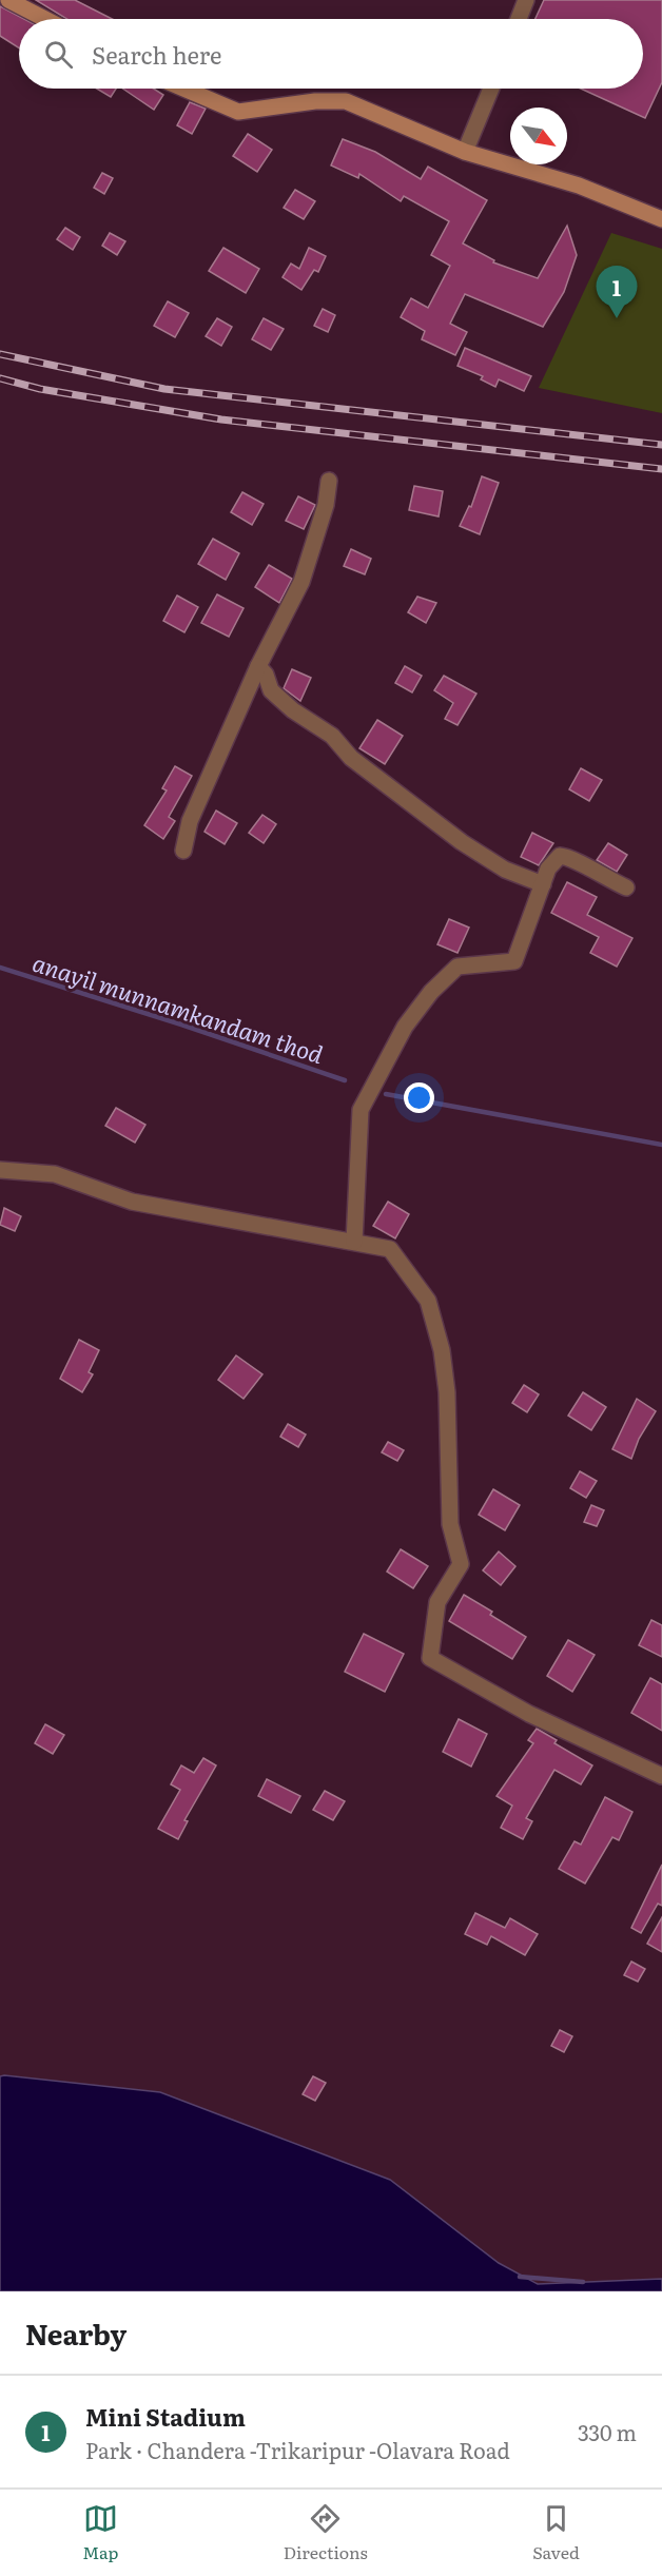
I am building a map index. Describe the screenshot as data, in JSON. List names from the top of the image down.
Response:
{
  "water": ["anayil munnamkandam thod"],
  "north": "bottom right",
  "page": {
    "search": "Search here",
    "pins": "1",
    "heading": "Nearby",
    "list": [
      {
        "mark": "1",
        "name": "Mini Stadium",
        "note": "Park · Chandera -Trikaripur -Olavara Road",
        "value": "330 m"
      }
    ],
    "nav": ["Map", "Directions", "Saved"]
  }
}
